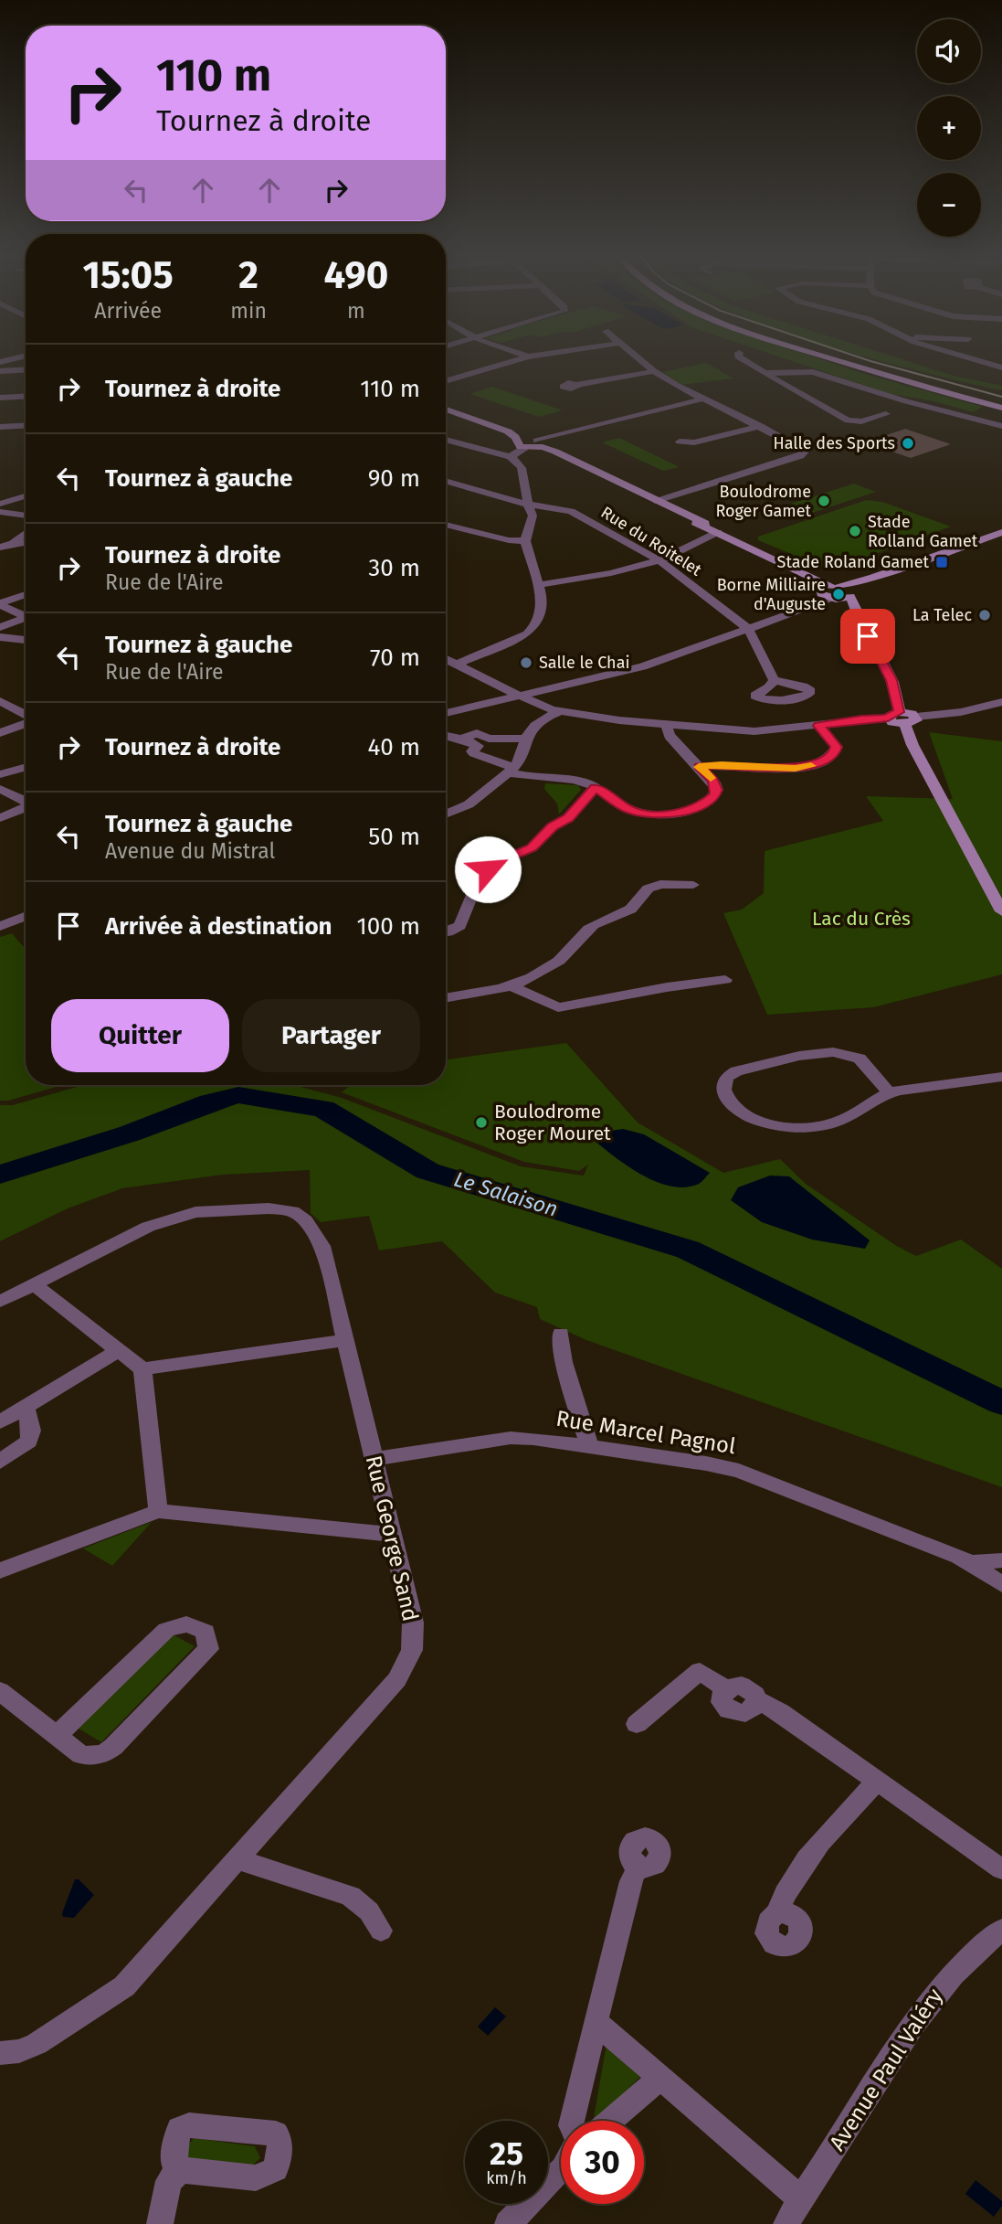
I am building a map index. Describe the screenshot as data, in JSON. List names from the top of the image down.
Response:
{
  "streets": {
    "street": [
      "Rue du Roitelet",
      "Rue Marcel Pagnol",
      "Rue George Sand",
      "Avenue Paul Valéry"
    ]
  },
  "crossings": [
    ["Rue Marcel Pagnol", "Rue George Sand"]
  ],
  "water": ["Le Salaison"],
  "parks": ["Lac du Crès"],
  "places": {
    "other": [
      "Halle des Sports",
      "Boulodrome Roger Gamet",
      "Stade Rolland Gamet",
      "Borne Milliaire d'Auguste",
      "La Telec",
      "Salle le Chai",
      "Boulodrome Roger Mouret"
    ],
    "transit": ["Stade Roland Gamet"]
  },
  "page": {
    "map_buttons": ["+", "−"],
    "turn": ["110 m", "Tournez à droite"],
    "eta": [
      "15:05",
      "Arrivée",
      "2",
      "min",
      "490",
      "m"
    ],
    "list": [
      {
        "name": "Tournez à droite",
        "value": "110 m"
      },
      {
        "name": "Tournez à gauche",
        "value": "90 m"
      },
      {
        "name": "Tournez à droite",
        "note": "Rue de l'Aire",
        "value": "30 m"
      },
      {
        "name": "Tournez à gauche",
        "note": "Rue de l'Aire",
        "value": "70 m"
      },
      {
        "name": "Tournez à droite",
        "value": "40 m"
      },
      {
        "name": "Tournez à gauche",
        "note": "Avenue du Mistral",
        "value": "50 m"
      },
      {
        "name": "Arrivée à destination",
        "value": "100 m"
      }
    ],
    "buttons": ["Quitter", "Partager"],
    "speed": "25 km/h",
    "limit": "30"
  }
}
